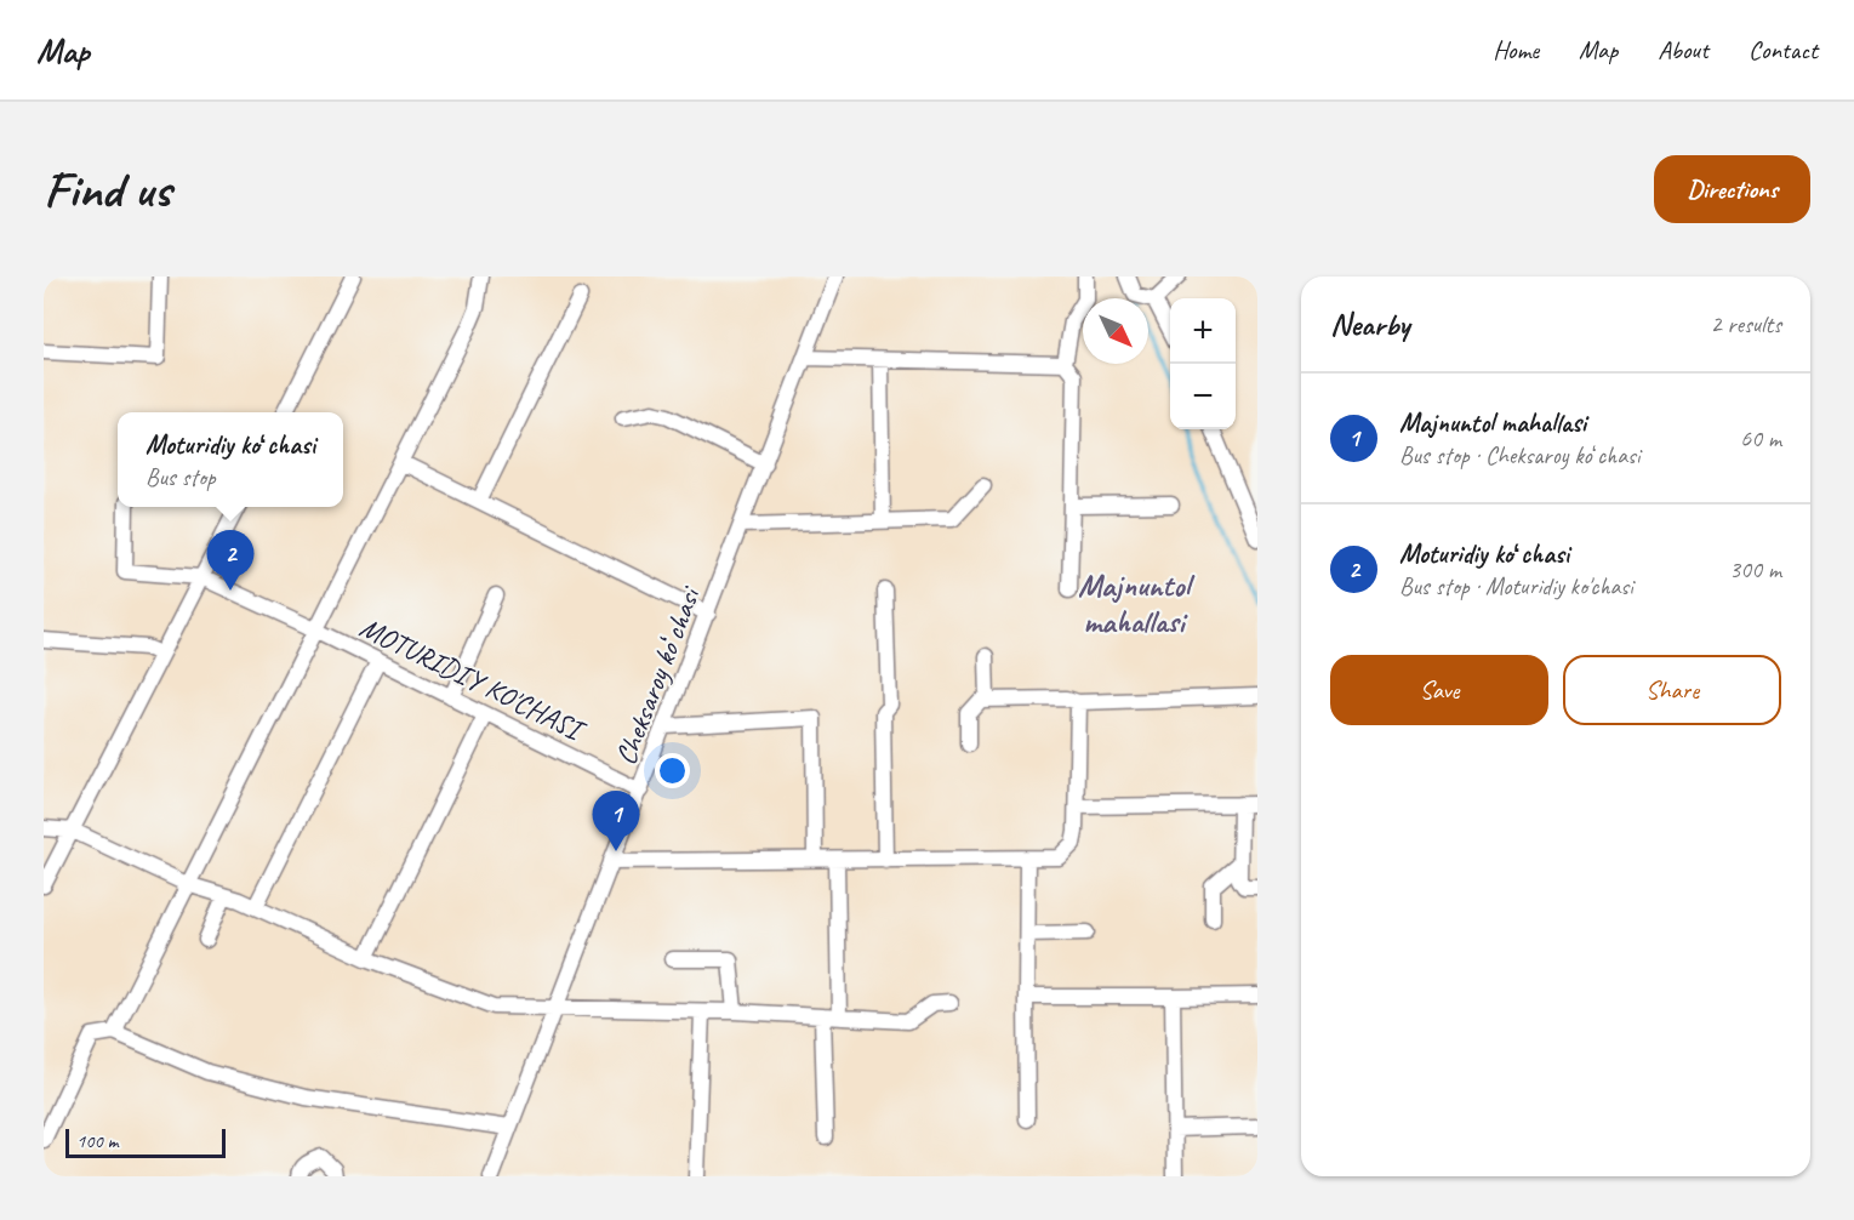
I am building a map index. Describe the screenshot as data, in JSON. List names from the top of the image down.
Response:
{
  "streets": {
    "street": ["Cheksaroy koʻchasi", "MOTURIDIY KO'CHASI"]
  },
  "crossings": [
    ["Cheksaroy koʻchasi", "MOTURIDIY KO'CHASI"]
  ],
  "districts": ["Majnuntol mahallasi"],
  "scale_bar": "100 m",
  "north": "bottom right",
  "page": {
    "header": "Map",
    "nav": [
      "Home",
      "Map",
      "About",
      "Contact"
    ],
    "buttons": [
      "Directions",
      ["Save", "Share"]
    ],
    "title": "Find us",
    "heading": ["Nearby", "2 results"],
    "map_buttons": ["+", "−"],
    "list": [
      {
        "mark": "1",
        "name": "Majnuntol mahallasi",
        "note": "Bus stop · Cheksaroy koʻchasi",
        "value": "60 m"
      },
      {
        "mark": "2",
        "name": "Moturidiy koʻchasi",
        "note": "Bus stop · Moturidiy ko'chasi",
        "value": "300 m"
      }
    ],
    "popup": ["Moturidiy koʻchasi", "Bus stop"],
    "pins": ["2", "1"],
    "scale": "100 m"
  }
}
